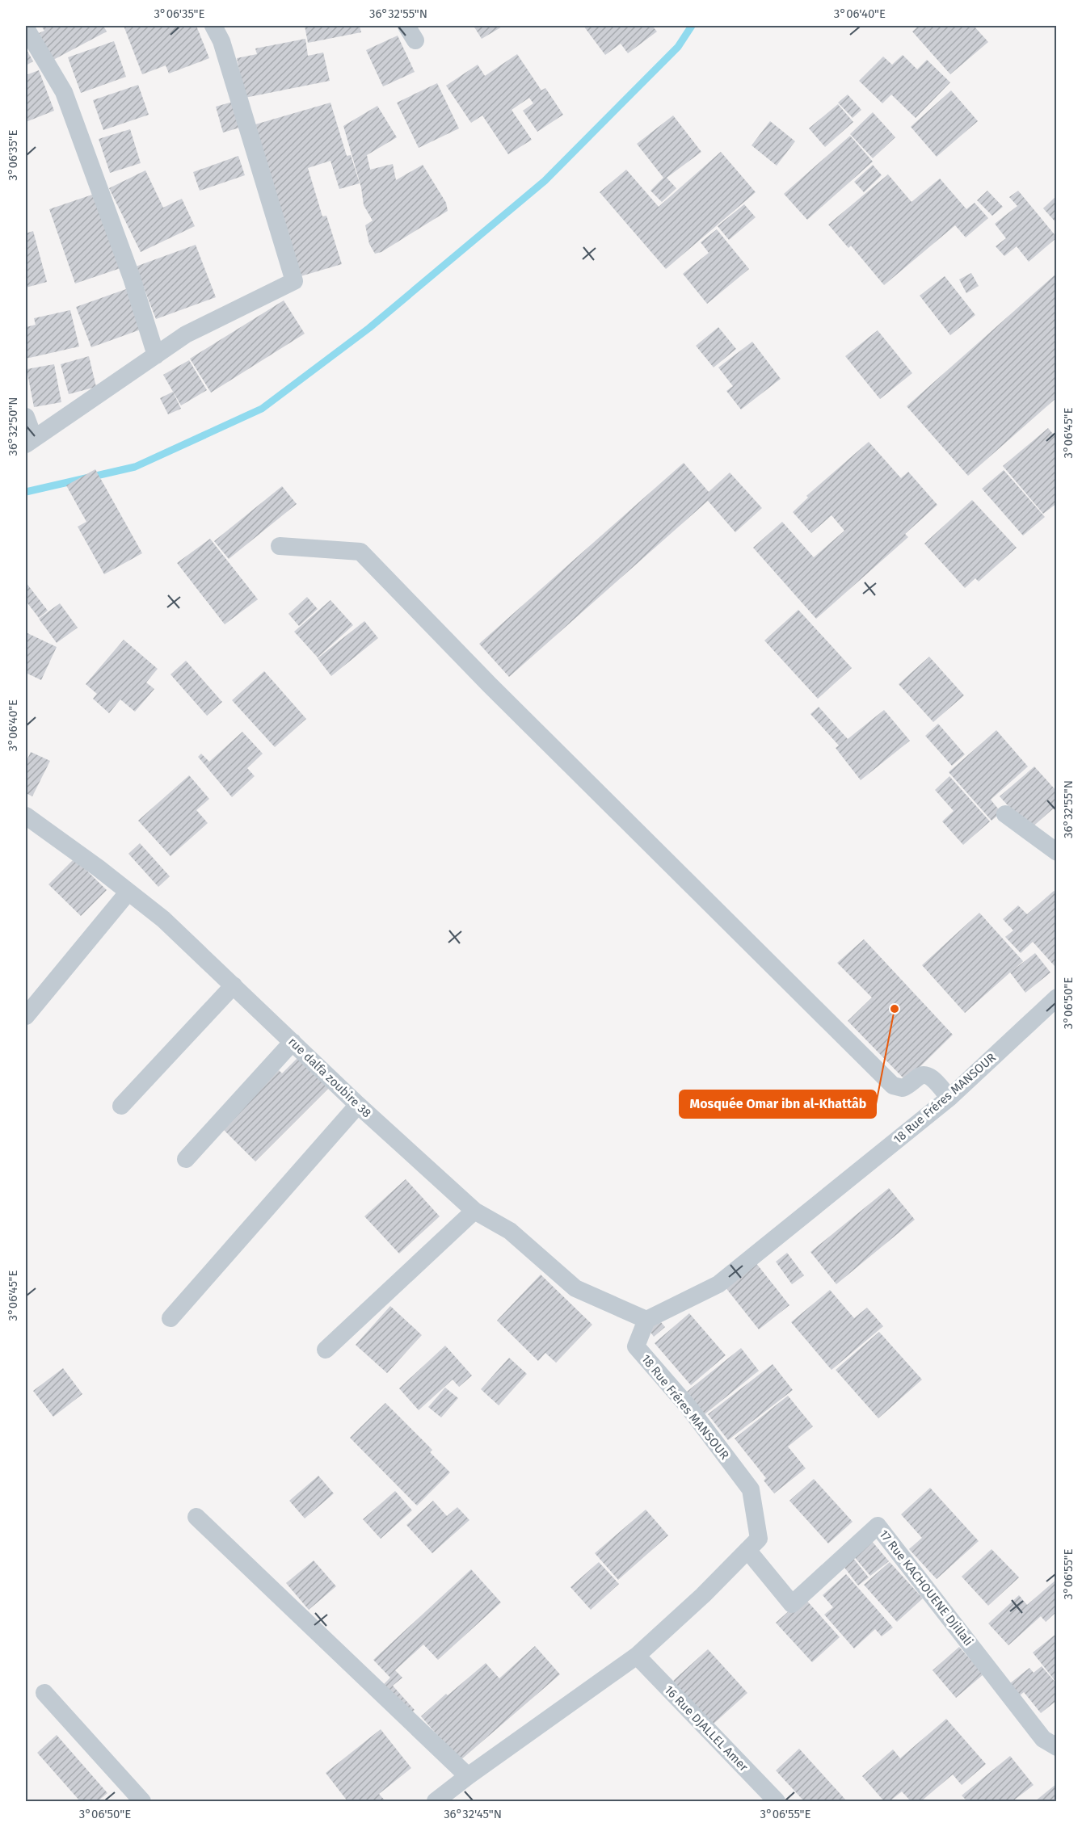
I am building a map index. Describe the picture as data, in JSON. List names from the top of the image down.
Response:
{
  "streets": {
    "street": [
      "rue dalfa zoubire 38",
      "18 Rue Fréres MANSOUR",
      "17 Rue KACHOUENE DJillali",
      "16 Rue DJALLEL Amer"
    ]
  },
  "crossings": [
    ["rue dalfa zoubire 38", "18 Rue Fréres MANSOUR"],
    ["18 Rue Fréres MANSOUR", "17 Rue KACHOUENE DJillali"],
    ["18 Rue Fréres MANSOUR", "16 Rue DJALLEL Amer"]
  ],
  "places": ["Mosquée Omar ibn al-Khattâb"],
  "coordinates": [
    "3°06'35\"E",
    "36°32'55\"N",
    "3°06'40\"E",
    "36°32'50\"N",
    "3°06'45\"E",
    "3°06'50\"E",
    "3°06'55\"E",
    "36°32'45\"N"
  ]
}
